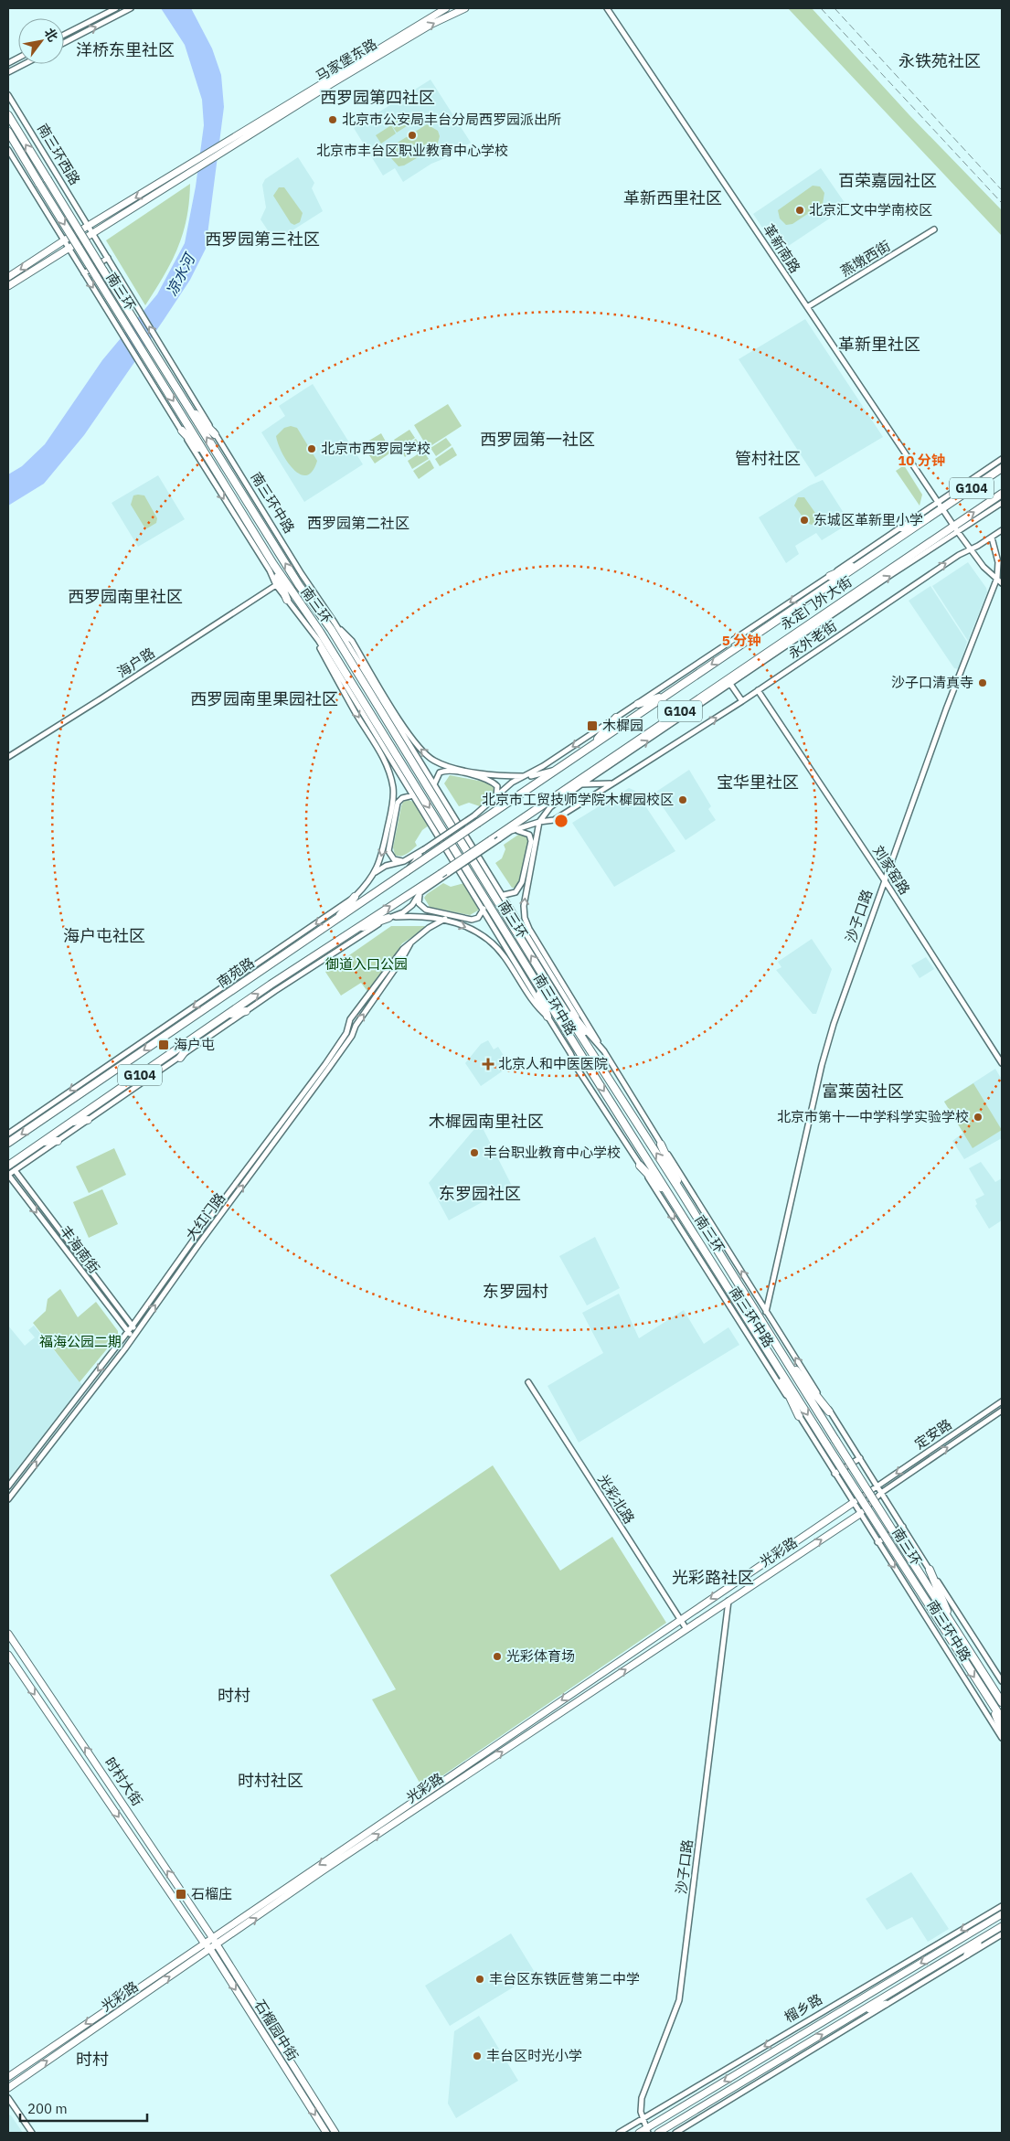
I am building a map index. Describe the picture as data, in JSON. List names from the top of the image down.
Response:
{
  "streets": {
    "highway": [
      "南三环",
      "G104",
      "南三环中路",
      "永定门外大街",
      "南苑路"
    ],
    "main road": [
      "马家堡东路",
      "光彩路",
      "时村大街",
      "榴乡路",
      "石榴园中街"
    ],
    "street": [
      "南三环西路",
      "革新南路",
      "燕墩西街",
      "永外老街",
      "海户路",
      "刘家窑路",
      "沙子口路",
      "大红门路",
      "丰海南街",
      "定安路",
      "光彩北路"
    ]
  },
  "crossings": [
    ["南三环西路", "南三环中路"],
    ["革新南路", "燕墩西街"],
    ["革新南路", "永定门外大街"],
    ["革新南路", "永外老街"],
    ["革新南路", "沙子口路"],
    ["南三环", "南三环中路"],
    ["G104", "永定门外大街"],
    ["南三环中路", "沙子口路"],
    ["南三环中路", "定安路"],
    ["南三环中路", "光彩路"],
    ["永定门外大街", "永外老街"],
    ["永定门外大街", "南苑路"],
    ["永外老街", "刘家窑路"],
    ["永外老街", "沙子口路"],
    ["刘家窑路", "沙子口路"],
    ["沙子口路", "光彩路"],
    ["沙子口路", "榴乡路"],
    ["大红门路", "丰海南街"],
    ["定安路", "光彩路"],
    ["光彩北路", "光彩路"],
    ["光彩路", "时村大街"],
    ["光彩路", "石榴园中街"],
    ["时村大街", "石榴园中街"]
  ],
  "one_way": ["永外老街"],
  "districts": [
    "洋桥东里社区",
    "永铁苑社区",
    "西罗园第四社区",
    "百荣嘉园社区",
    "革新西里社区",
    "西罗园第三社区",
    "革新里社区",
    "西罗园第一社区",
    "管村社区",
    "西罗园第二社区",
    "西罗园南里社区",
    "西罗园南里果园社区",
    "宝华里社区",
    "海户屯社区",
    "富莱茵社区",
    "木樨园南里社区",
    "东罗园社区",
    "东罗园村",
    "光彩路社区",
    "时村",
    "时村社区",
    "时村"
  ],
  "water": ["凉水河"],
  "parks": ["御道入口公园", "福海公园二期"],
  "places": {
    "other": [
      "北京市公安局丰台分局西罗园派出所",
      "北京市丰台区职业教育中心学校",
      "北京汇文中学南校区",
      "北京市西罗园学校",
      "东城区革新里小学",
      "沙子口清真寺",
      "北京市工贸技师学院木樨园校区",
      "北京市第十一中学科学实验学校",
      "丰台职业教育中心学校",
      "光彩体育场",
      "丰台区东铁匠营第二中学",
      "丰台区时光小学"
    ],
    "transit": ["木樨园", "海户屯", "石榴庄"],
    "health": ["北京人和中医医院"]
  },
  "scale_bar": "200 m",
  "north": "top right",
  "rings": ["10 分钟", "5 分钟"]
}
